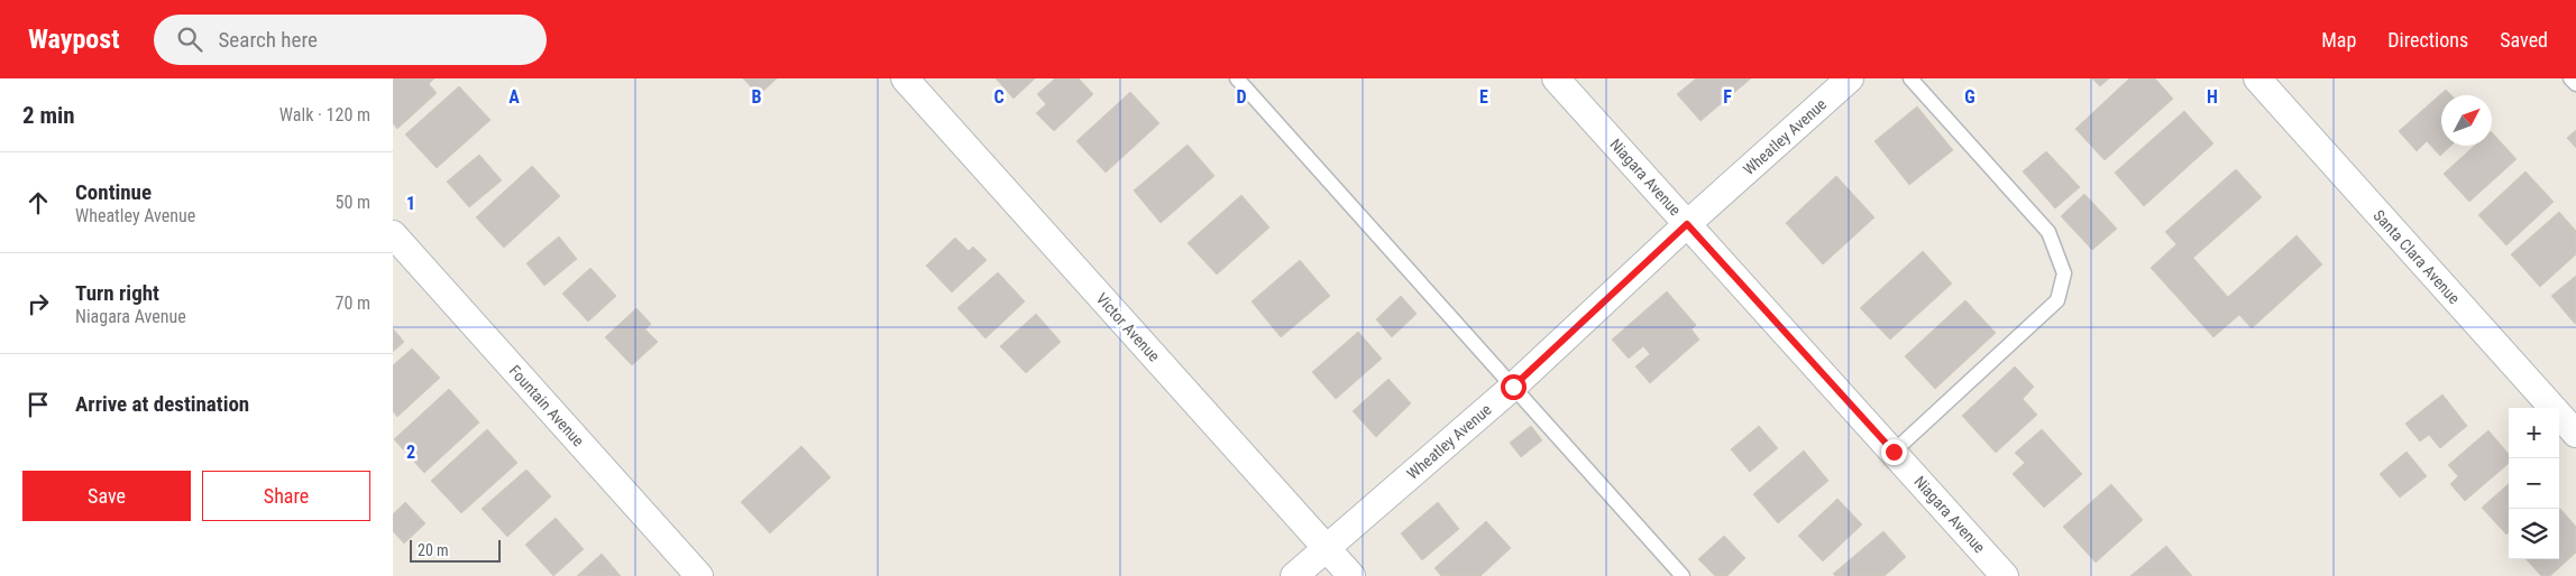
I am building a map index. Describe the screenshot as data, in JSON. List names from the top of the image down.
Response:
{
  "streets": {
    "street": [
      "Wheatley Avenue",
      "Niagara Avenue",
      "Santa Clara Avenue",
      "Victor Avenue",
      "Fountain Avenue"
    ]
  },
  "crossings": [
    ["Wheatley Avenue", "Niagara Avenue"],
    ["Wheatley Avenue", "Victor Avenue"]
  ],
  "scale_bar": "20 m",
  "north": "top right",
  "page": {
    "header": "Waypost",
    "search": "Search here",
    "nav": ["Map", "Directions", "Saved"],
    "heading": ["2 min", "Walk · 120 m"],
    "list": [
      ["Continue", "Wheatley Avenue", "50 m"],
      ["Turn right", "Niagara Avenue", "70 m"],
      "Arrive at destination"
    ],
    "map_buttons": ["+", "−"],
    "buttons": ["Save", "Share"],
    "scale": "20 m"
  },
  "grid": {
    "columns": [
      "A",
      "B",
      "C",
      "D",
      "E",
      "F",
      "G",
      "H"
    ],
    "rows": ["1", "2"]
  }
}
